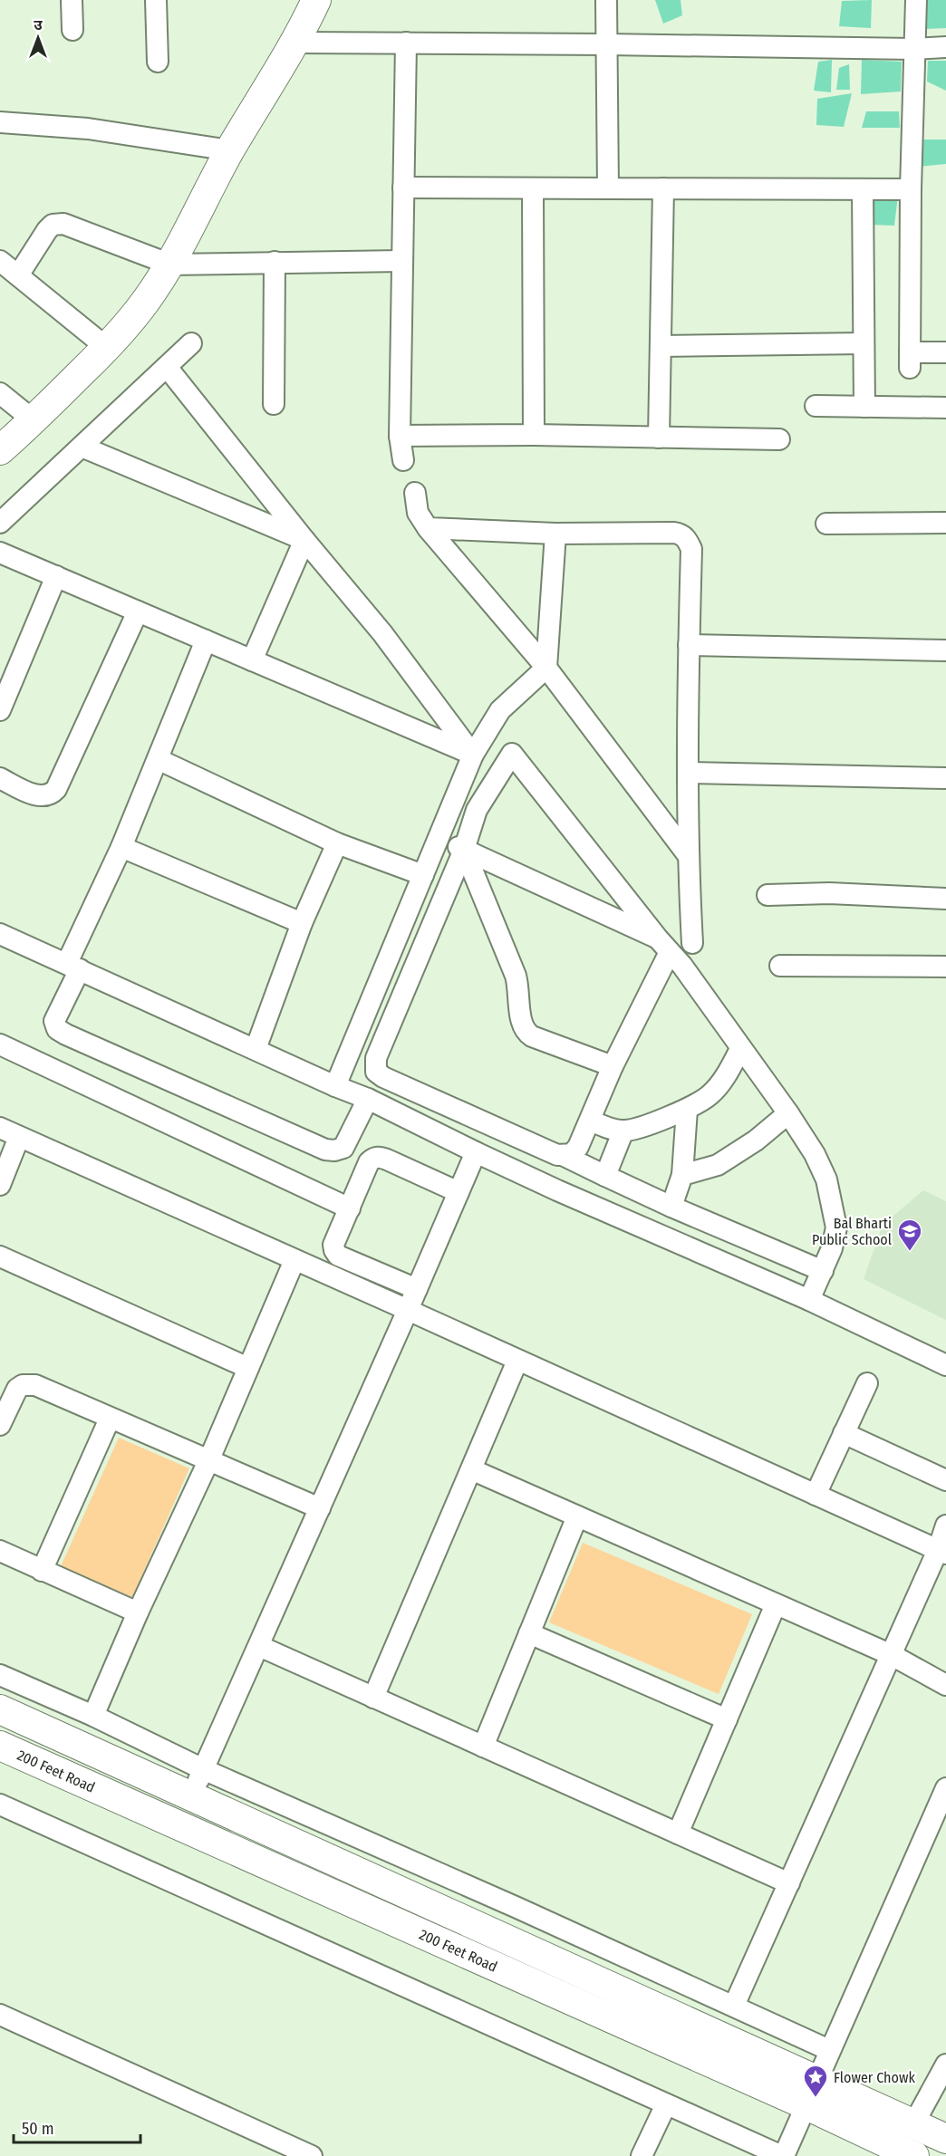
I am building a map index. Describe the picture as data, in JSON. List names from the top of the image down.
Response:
{
  "streets": {
    "street": ["200 Feet Road"]
  },
  "places": {
    "school or university": ["Bal Bharti Public School"],
    "place": ["Flower Chowk"]
  },
  "scale_bar": "50 m",
  "north": "top"
}
